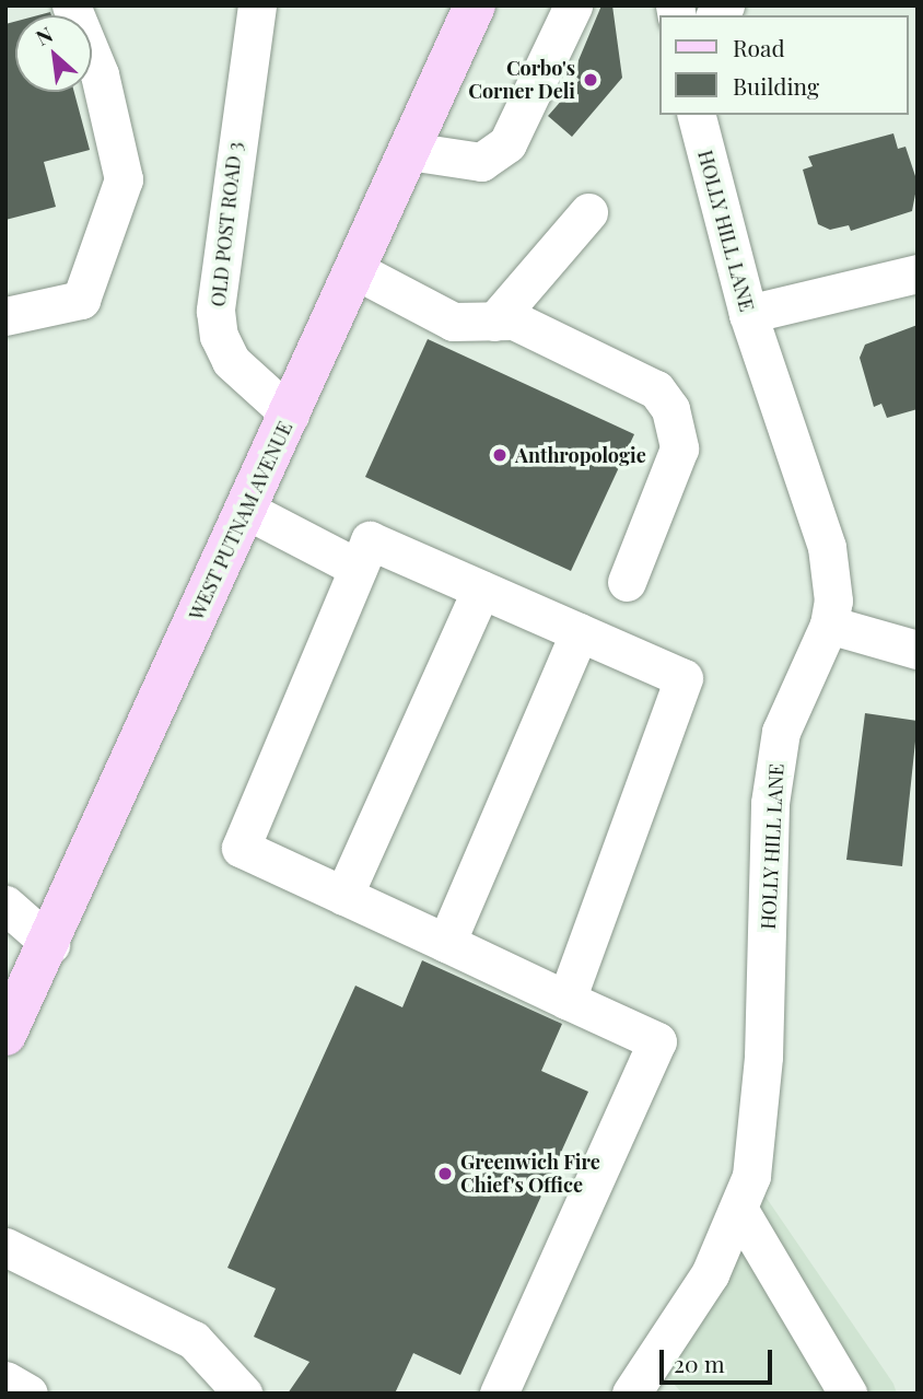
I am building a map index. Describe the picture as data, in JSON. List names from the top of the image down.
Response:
{
  "streets": {
    "main road": ["WEST PUTNAM AVENUE"],
    "street": ["OLD POST ROAD 3", "HOLLY HILL LANE"]
  },
  "crossings": [
    ["OLD POST ROAD 3", "WEST PUTNAM AVENUE"]
  ],
  "places": ["Corbo's Corner Deli", "Anthropologie", "Greenwich Fire Chief's Office"],
  "legend": ["Road", "Building"],
  "scale_bar": "20 m",
  "north": "top left"
}
